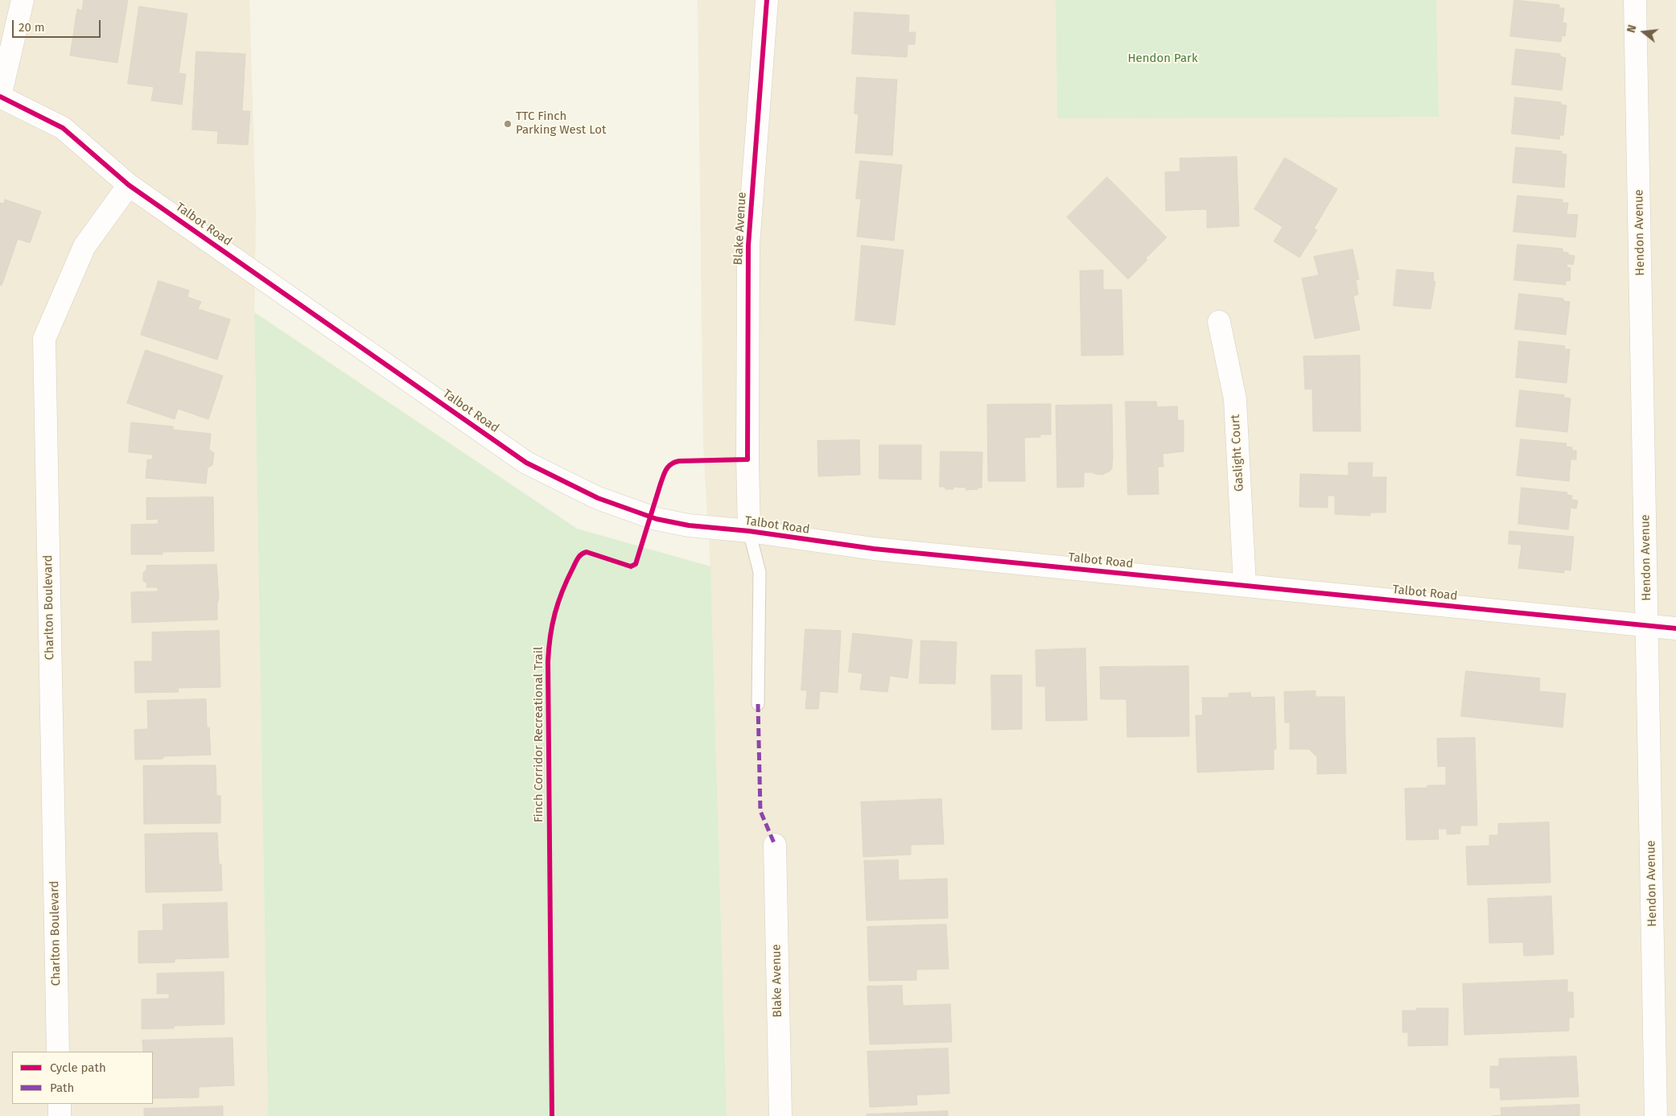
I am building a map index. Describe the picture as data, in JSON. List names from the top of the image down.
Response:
{
  "streets": {
    "street": [
      "Talbot Road",
      "Blake Avenue",
      "Hendon Avenue",
      "Gaslight Court",
      "Charlton Boulevard"
    ],
    "cycle path": ["Finch Corridor Recreational Trail"]
  },
  "crossings": [
    ["Talbot Road", "Blake Avenue"],
    ["Talbot Road", "Hendon Avenue"],
    ["Talbot Road", "Gaslight Court"],
    ["Talbot Road", "Charlton Boulevard"]
  ],
  "parks": ["Hendon Park"],
  "places": ["TTC Finch Parking West Lot"],
  "legend": ["Cycle path", "Path"],
  "scale_bar": "20 m",
  "north": "left"
}
